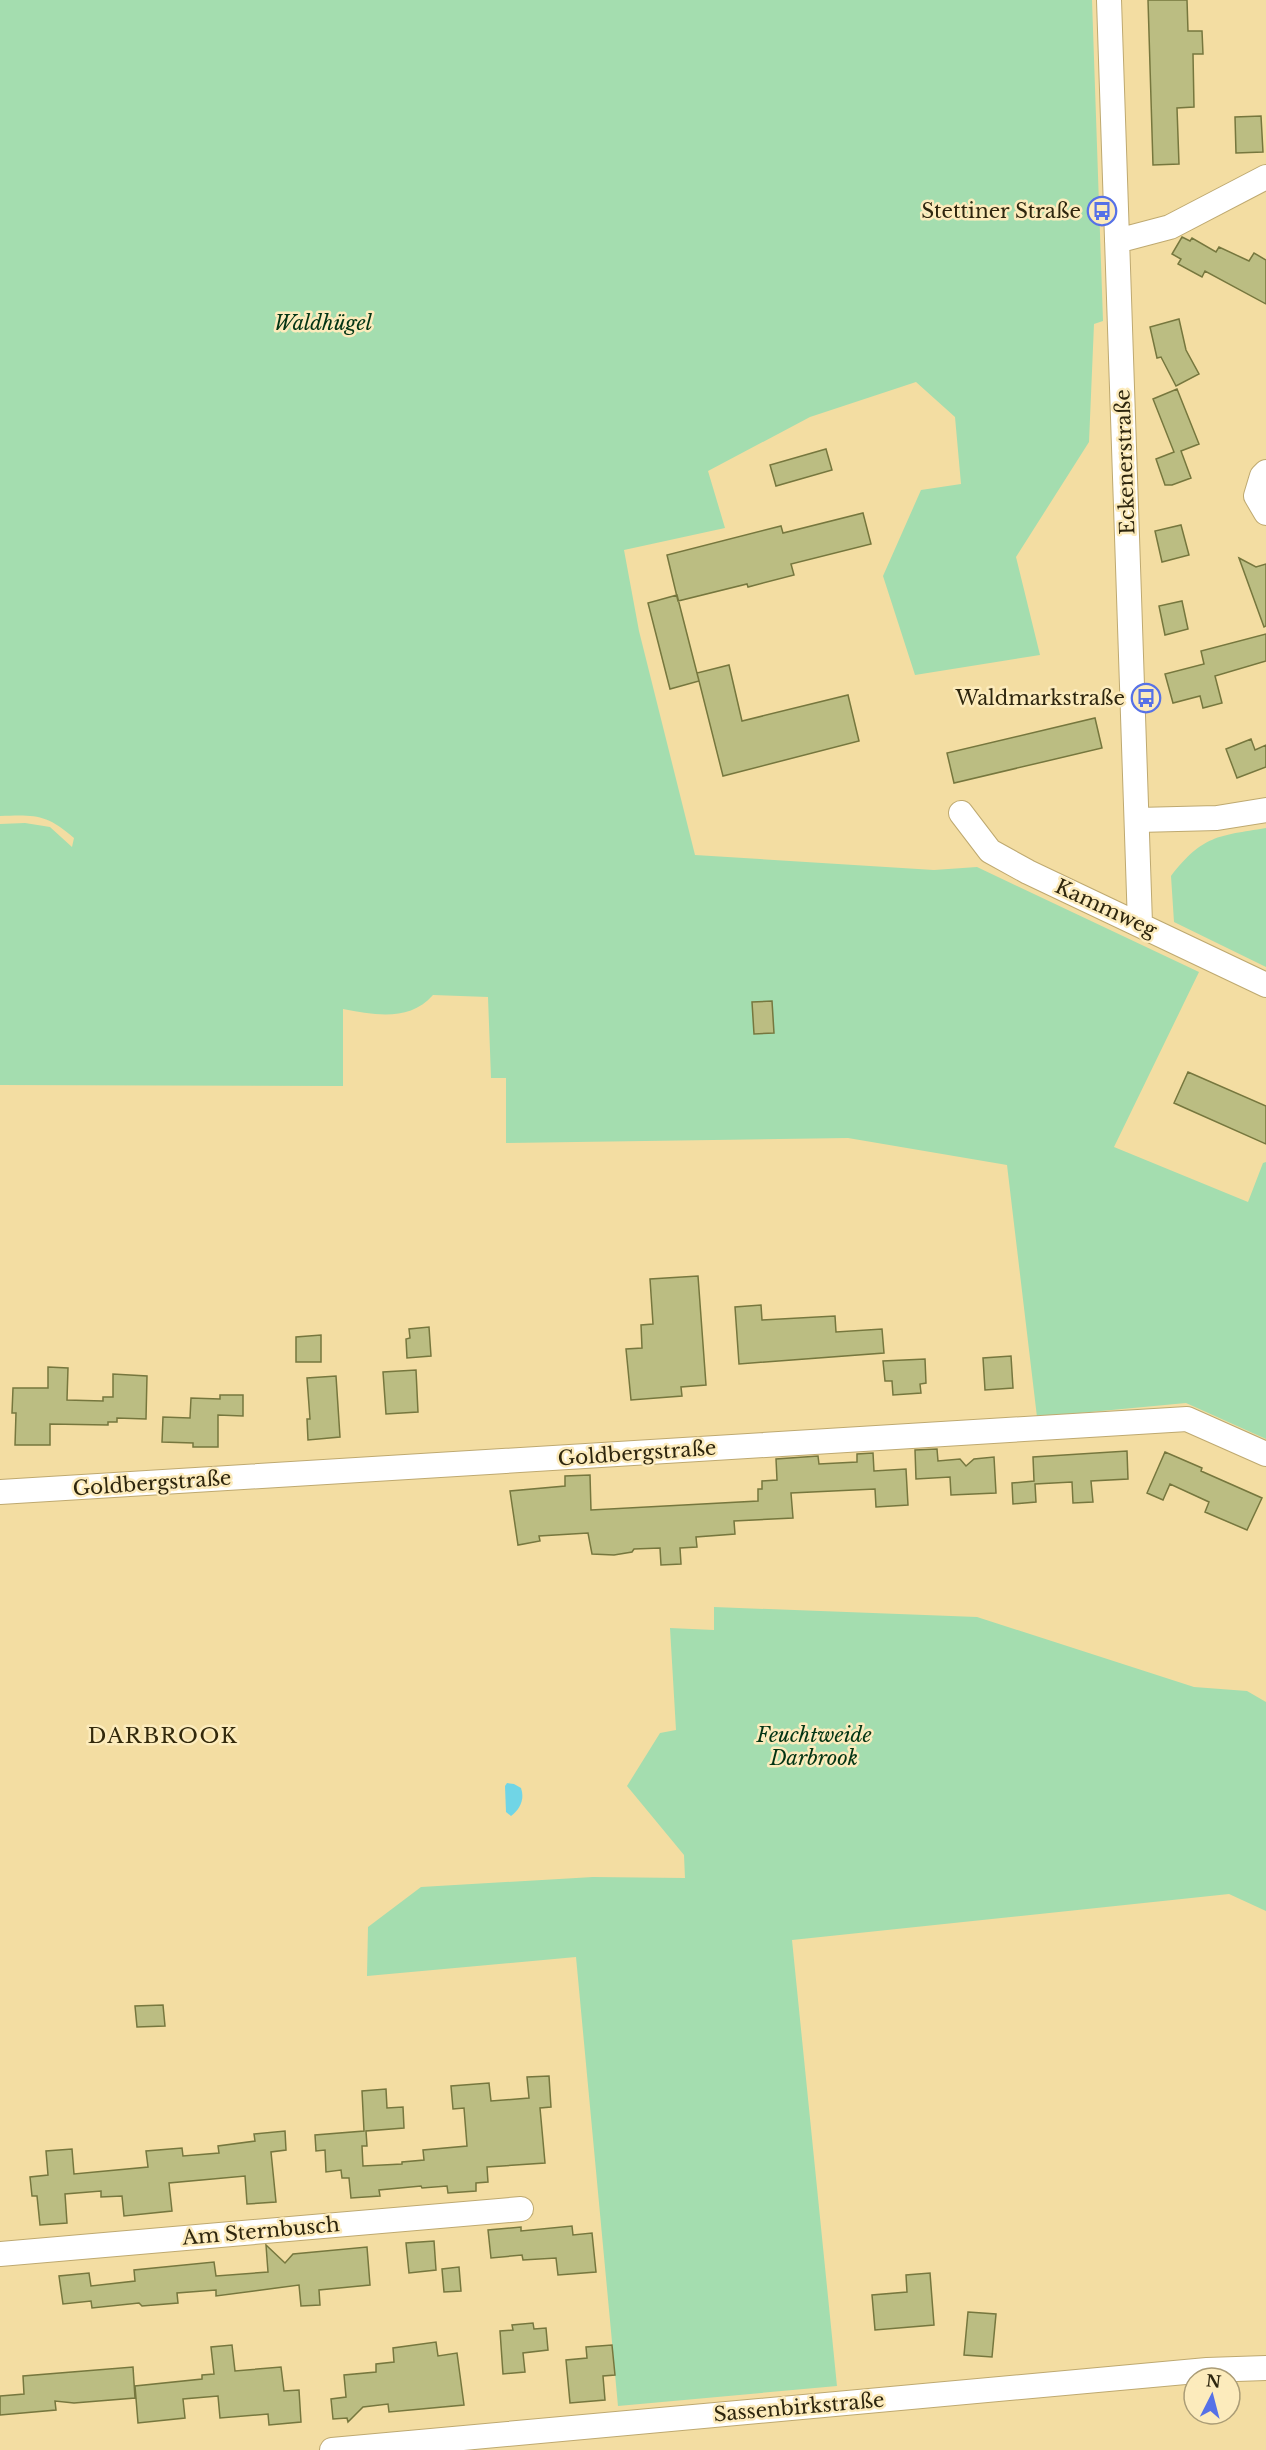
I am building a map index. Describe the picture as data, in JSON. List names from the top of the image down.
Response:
{
  "streets": {
    "street": [
      "Eckenerstraße",
      "Kammweg",
      "Goldbergstraße",
      "Am Sternbusch",
      "Sassenbirkstraße"
    ]
  },
  "crossings": [
    ["Eckenerstraße", "Kammweg"]
  ],
  "districts": ["DARBROOK"],
  "parks": ["Waldhügel", "Feuchtweide Darbrook"],
  "places": {
    "bus stop": ["Stettiner Straße", "Waldmarkstraße"]
  },
  "north": "top"
}
